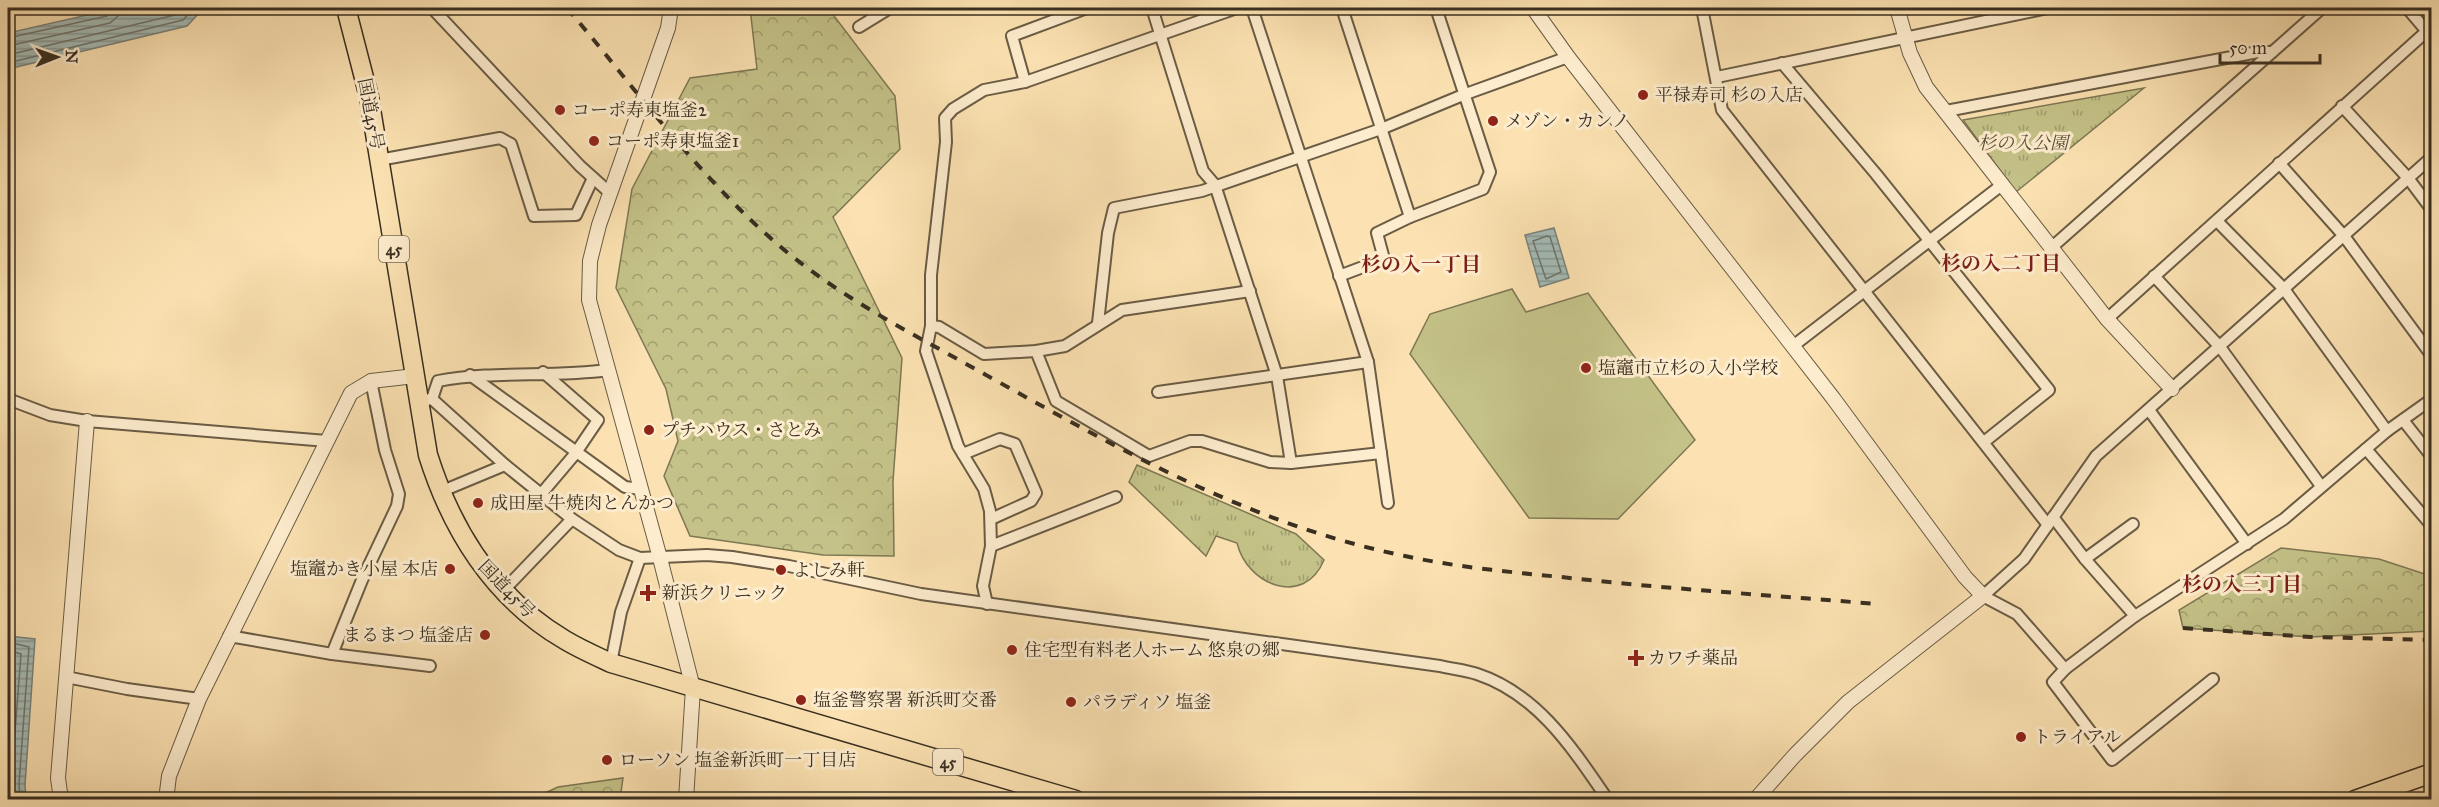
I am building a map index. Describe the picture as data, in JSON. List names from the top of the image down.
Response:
{
  "streets": {
    "highway": ["国道45号", "45"]
  },
  "districts": ["杉の入二丁目", "杉の入一丁目", "杉の入三丁目"],
  "parks": ["杉の入公園"],
  "places": {
    "other": [
      "平禄寿司 杉の入店",
      "コーポ寿東塩釜2",
      "メゾン・カンノ",
      "コーポ寿東塩釜1",
      "塩竈市立杉の入小学校",
      "プチハウス・さとみ",
      "成田屋 牛焼肉とんかつ",
      "塩竈かき小屋 本店",
      "よしみ軒",
      "まるまつ 塩釜店",
      "住宅型有料老人ホーム 悠泉の郷",
      "塩釜警察署 新浜町交番",
      "パラディソ 塩釜",
      "トライアル",
      "ローソン 塩釜新浜町一丁目店"
    ],
    "health": ["新浜クリニック", "カワチ薬品"]
  },
  "scale_bar": "50 m",
  "north": "right"
}
